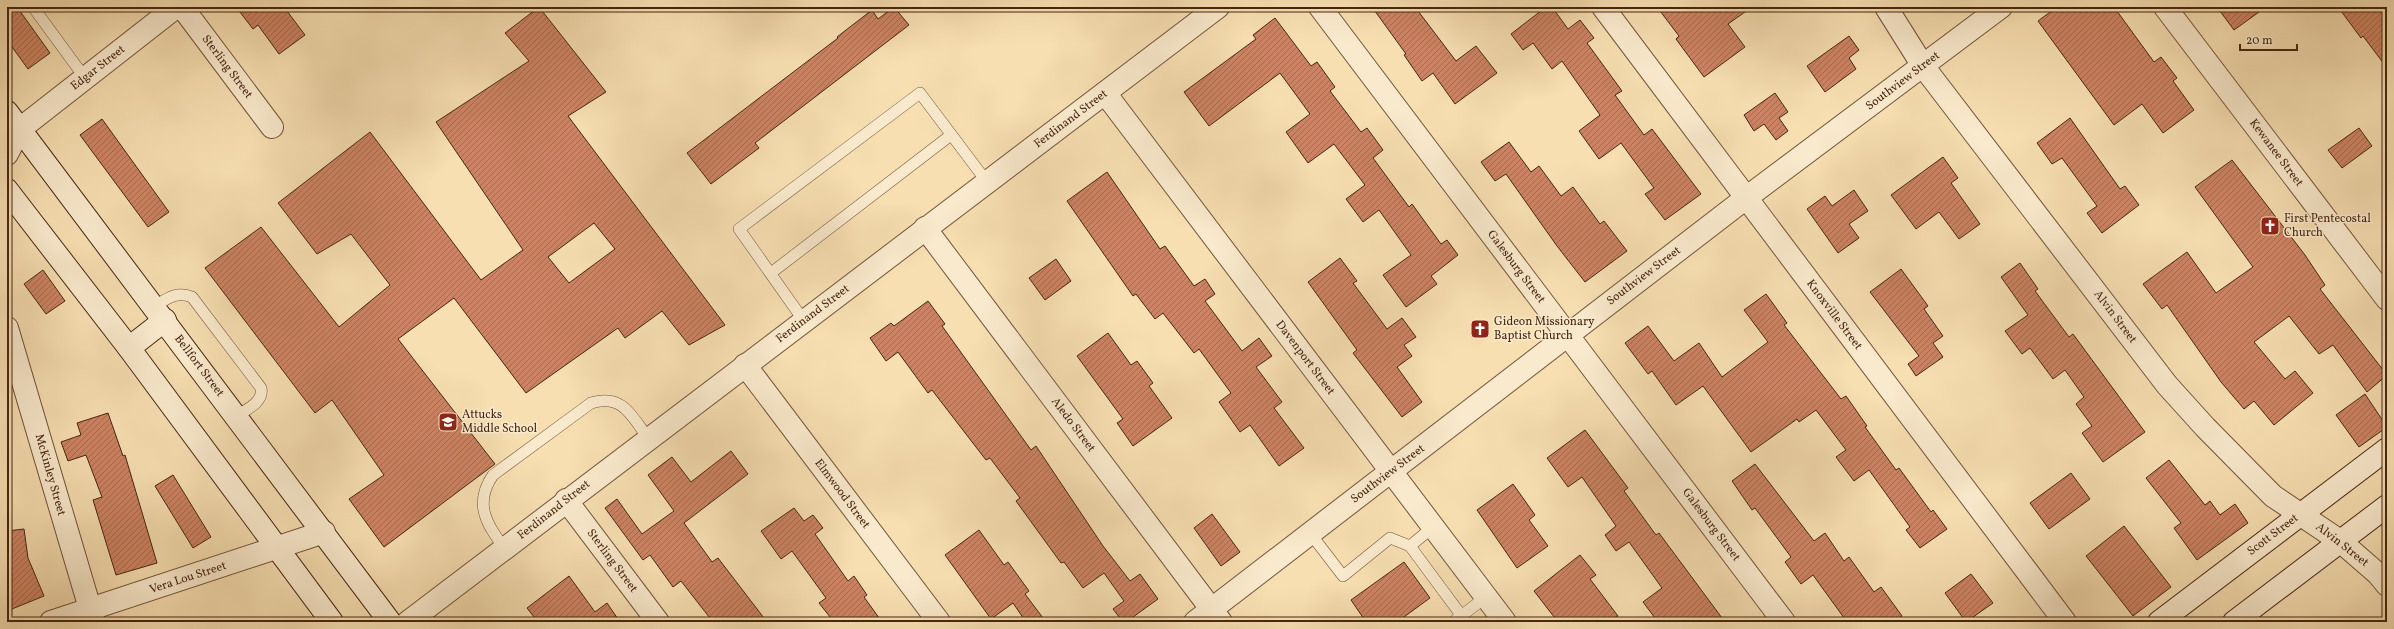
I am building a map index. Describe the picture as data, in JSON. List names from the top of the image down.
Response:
{
  "streets": {
    "street": [
      "Sterling Street",
      "Edgar Street",
      "Southview Street",
      "Ferdinand Street",
      "Kewanee Street",
      "Galesburg Street",
      "Knoxville Street",
      "Alvin Street",
      "Davenport Street",
      "Bellfort Street",
      "Aledo Street",
      "McKinley Street",
      "Elmwood Street",
      "Scott Street",
      "Vera Lou Street"
    ]
  },
  "crossings": [
    ["Sterling Street", "Ferdinand Street"],
    ["Edgar Street", "Bellfort Street"],
    ["Southview Street", "Galesburg Street"],
    ["Southview Street", "Knoxville Street"],
    ["Southview Street", "Alvin Street"],
    ["Southview Street", "Davenport Street"],
    ["Southview Street", "Aledo Street"],
    ["Ferdinand Street", "Davenport Street"],
    ["Ferdinand Street", "Aledo Street"],
    ["Ferdinand Street", "Elmwood Street"],
    ["Alvin Street", "Scott Street"],
    ["Bellfort Street", "Vera Lou Street"],
    ["McKinley Street", "Vera Lou Street"]
  ],
  "places": {
    "church": ["First Pentecostal Church", "Gideon Missionary Baptist Church"],
    "school or university": ["Attucks Middle School"]
  },
  "scale_bar": "20 m"
}
